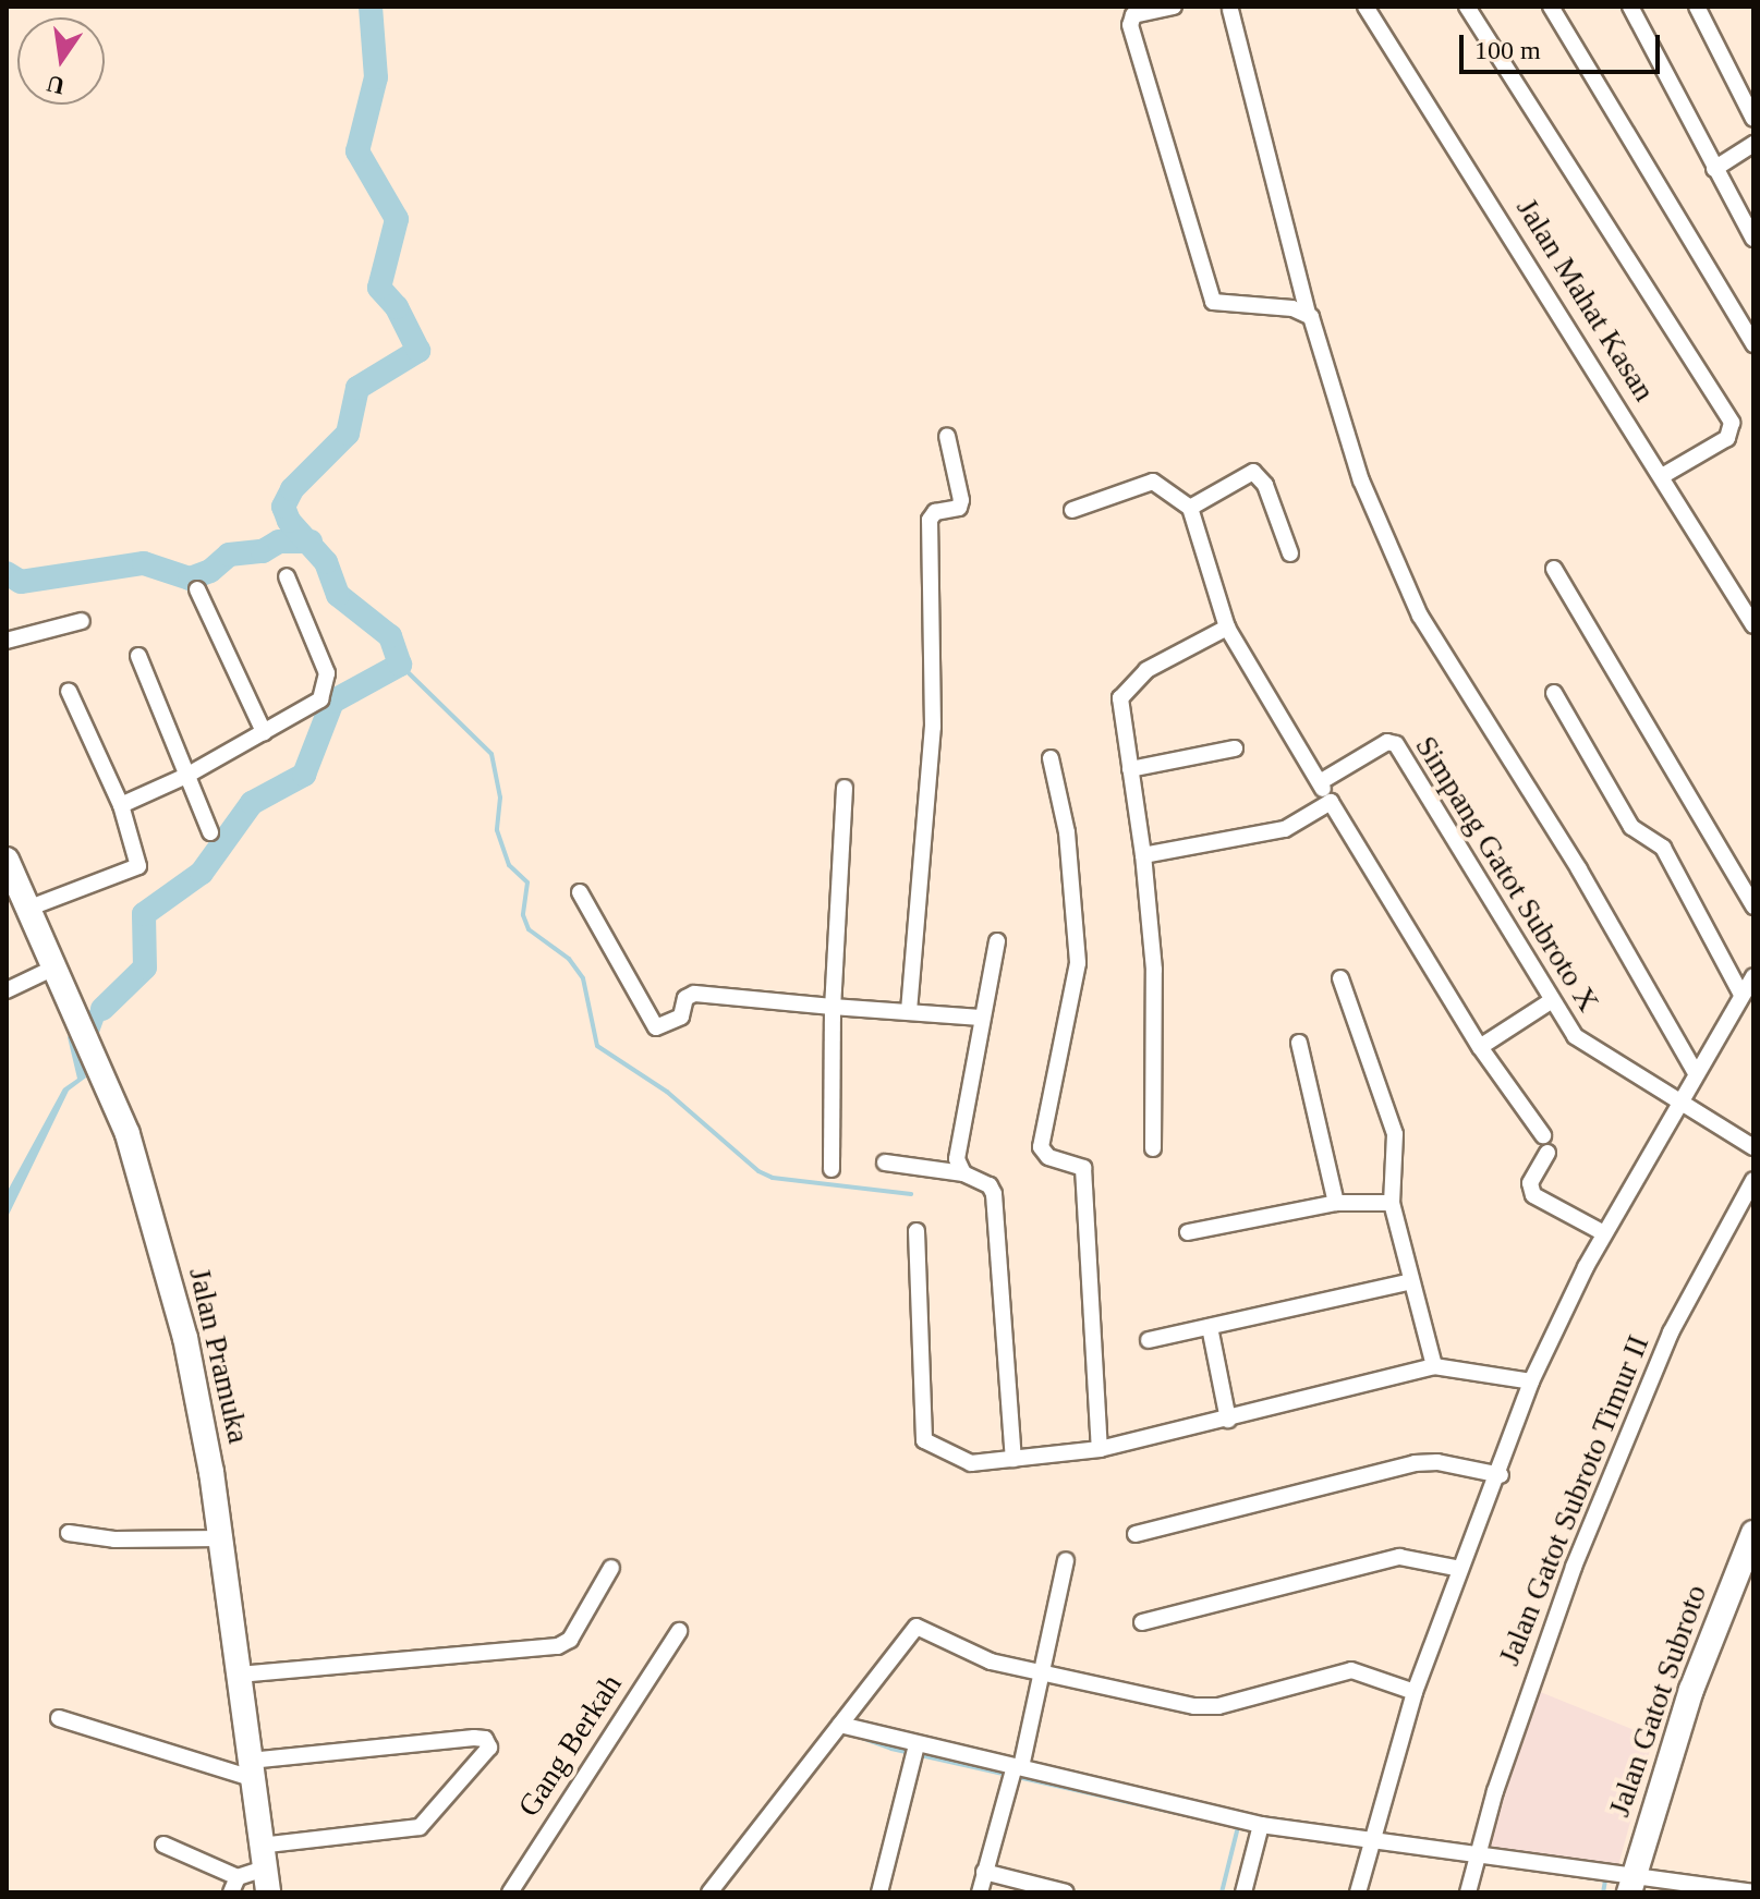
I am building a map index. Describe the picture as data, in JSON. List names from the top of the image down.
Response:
{
  "streets": {
    "main road": ["Jalan Pramuka", "Jalan Gatot Subroto"],
    "street": [
      "Jalan Mahat Kasan",
      "Simpang Gatot Subroto X",
      "Jalan Gatot Subroto Timur II",
      "Gang Berkah"
    ]
  },
  "scale_bar": "100 m",
  "north": "bottom"
}
